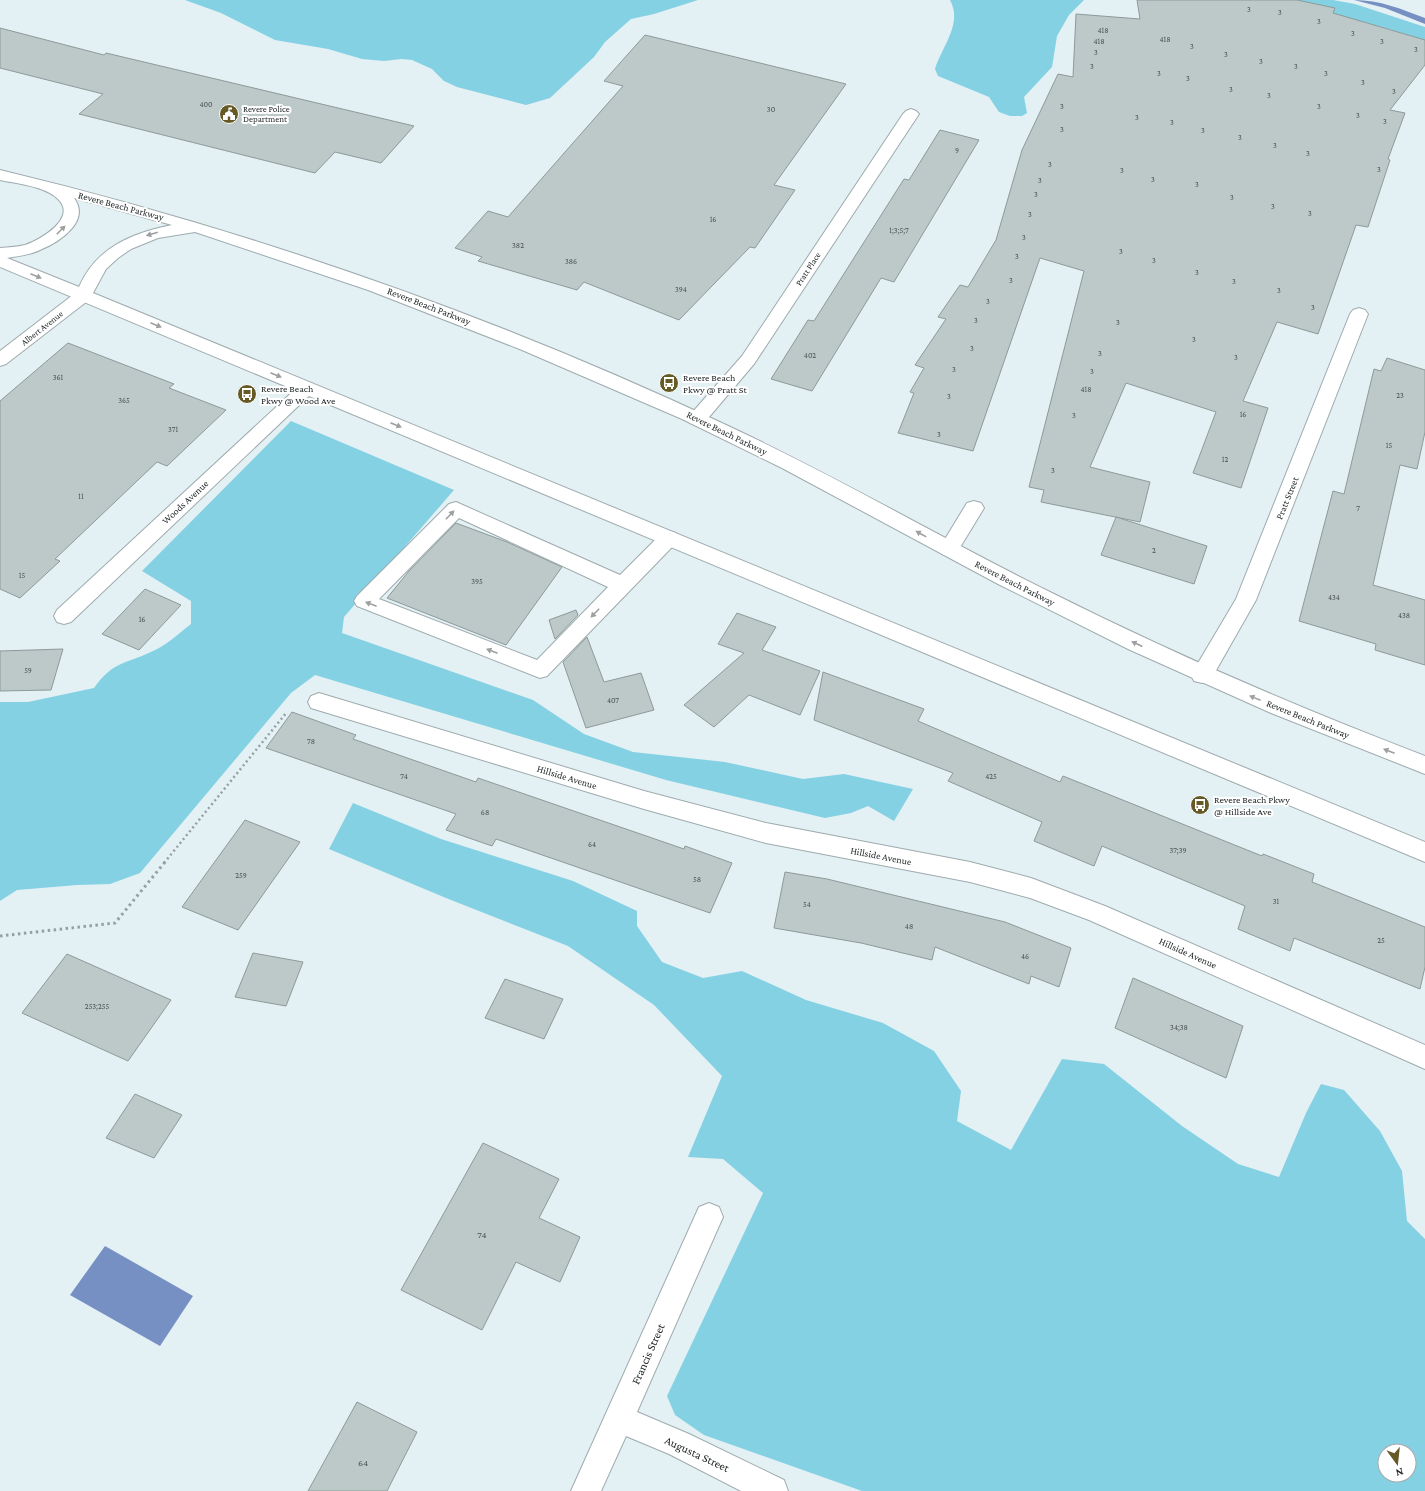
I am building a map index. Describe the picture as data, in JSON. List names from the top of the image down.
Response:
{
  "streets": {
    "main road": [
      "Revere Beach Parkway",
      "Pratt Place",
      "Albert Avenue",
      "Pratt Street",
      "Woods Avenue",
      "Hillside Avenue",
      "Francis Street",
      "Augusta Street"
    ]
  },
  "crossings": [
    ["Revere Beach Parkway", "Pratt Place"],
    ["Revere Beach Parkway", "Pratt Street"],
    ["Francis Street", "Augusta Street"]
  ],
  "places": {
    "public building": ["Revere Police Department"],
    "bus stop": ["Revere Beach Pkwy @ Pratt St", "Revere Beach Pkwy @ Wood Ave", "Revere Beach Pkwy @ Hillside Ave"]
  },
  "house_numbers": [
    "3",
    "3",
    "3",
    "418",
    "3",
    "418",
    "418",
    "3",
    "3",
    "3",
    "3",
    "3",
    "3",
    "3",
    "3",
    "3",
    "3",
    "3",
    "3",
    "3",
    "3",
    "3",
    "400",
    "3",
    "3",
    "30",
    "3",
    "3",
    "3",
    "3",
    "3",
    "3",
    "3",
    "3",
    "9",
    "3",
    "3",
    "3",
    "3",
    "3",
    "3",
    "3",
    "3",
    "3",
    "3",
    "3",
    "3",
    "16",
    "1;3;5;7",
    "3",
    "382",
    "3",
    "3",
    "3",
    "386",
    "3",
    "3",
    "3",
    "394",
    "3",
    "3",
    "3",
    "3",
    "3",
    "3",
    "3",
    "3",
    "402",
    "3",
    "3",
    "3",
    "361",
    "418",
    "23",
    "3",
    "365",
    "16",
    "3",
    "371",
    "3",
    "15",
    "12",
    "3",
    "11",
    "7",
    "2",
    "15",
    "395",
    "434",
    "438",
    "16",
    "59",
    "407",
    "78",
    "74",
    "425",
    "68",
    "64",
    "37;39",
    "259",
    "58",
    "31",
    "54",
    "48",
    "25",
    "46",
    "253;255",
    "34;38",
    "74",
    "64"
  ],
  "north": "bottom"
}
